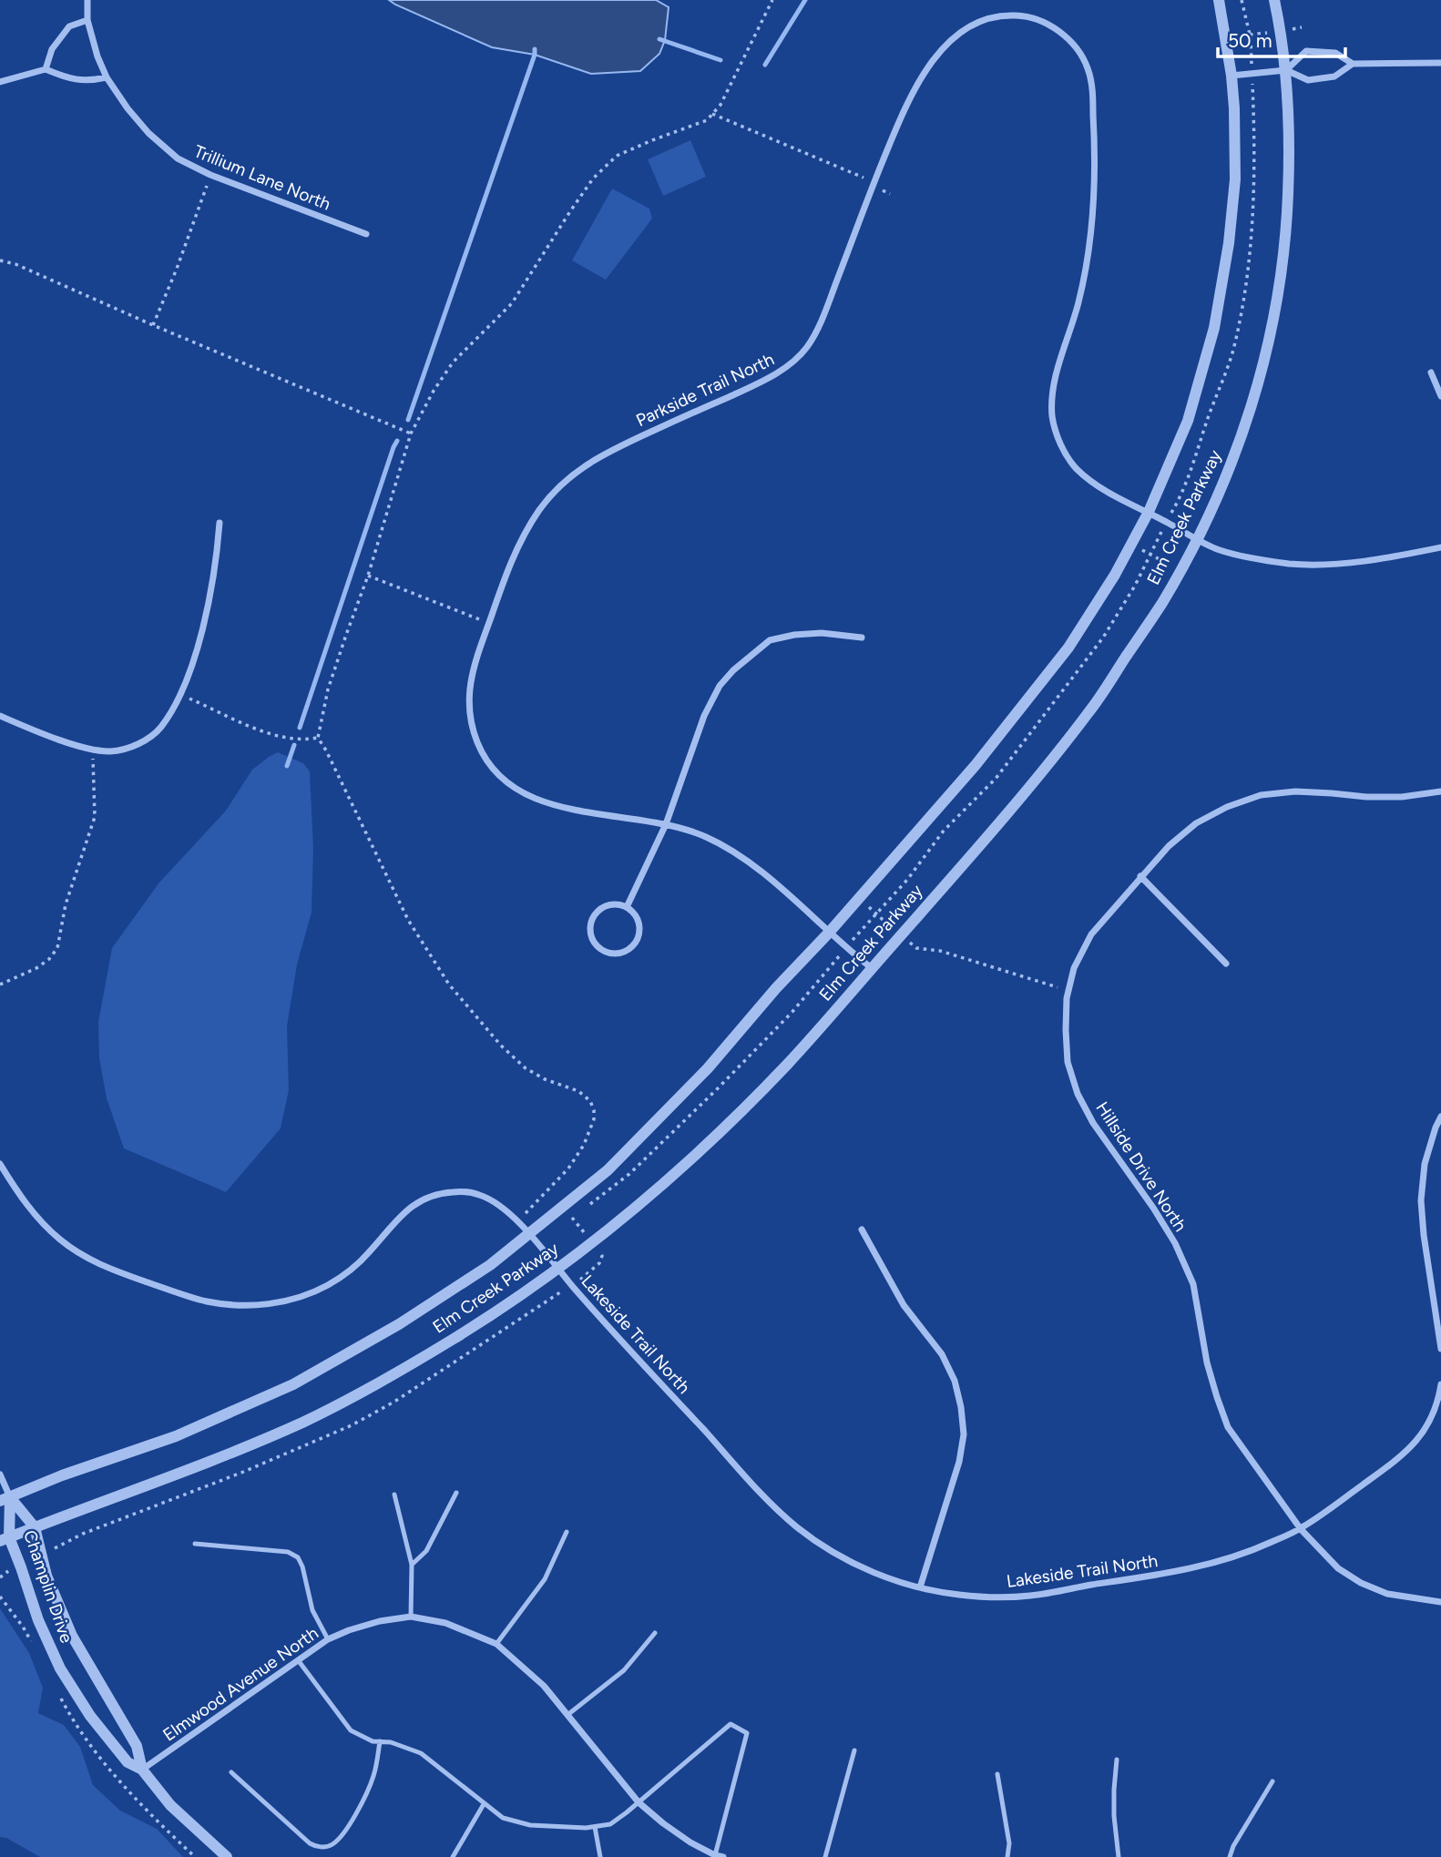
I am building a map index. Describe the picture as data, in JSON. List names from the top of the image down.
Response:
{
  "streets": {
    "street": [
      "Trillium Lane North",
      "Parkside Trail North",
      "Elm Creek Parkway",
      "Hillside Drive North",
      "Lakeside Trail North",
      "Champlin Drive",
      "Elmwood Avenue North"
    ]
  },
  "crossings": [
    ["Parkside Trail North", "Elm Creek Parkway"],
    ["Elm Creek Parkway", "Lakeside Trail North"],
    ["Elm Creek Parkway", "Champlin Drive"],
    ["Hillside Drive North", "Lakeside Trail North"],
    ["Champlin Drive", "Elmwood Avenue North"]
  ],
  "scale_bar": "50 m"
}
